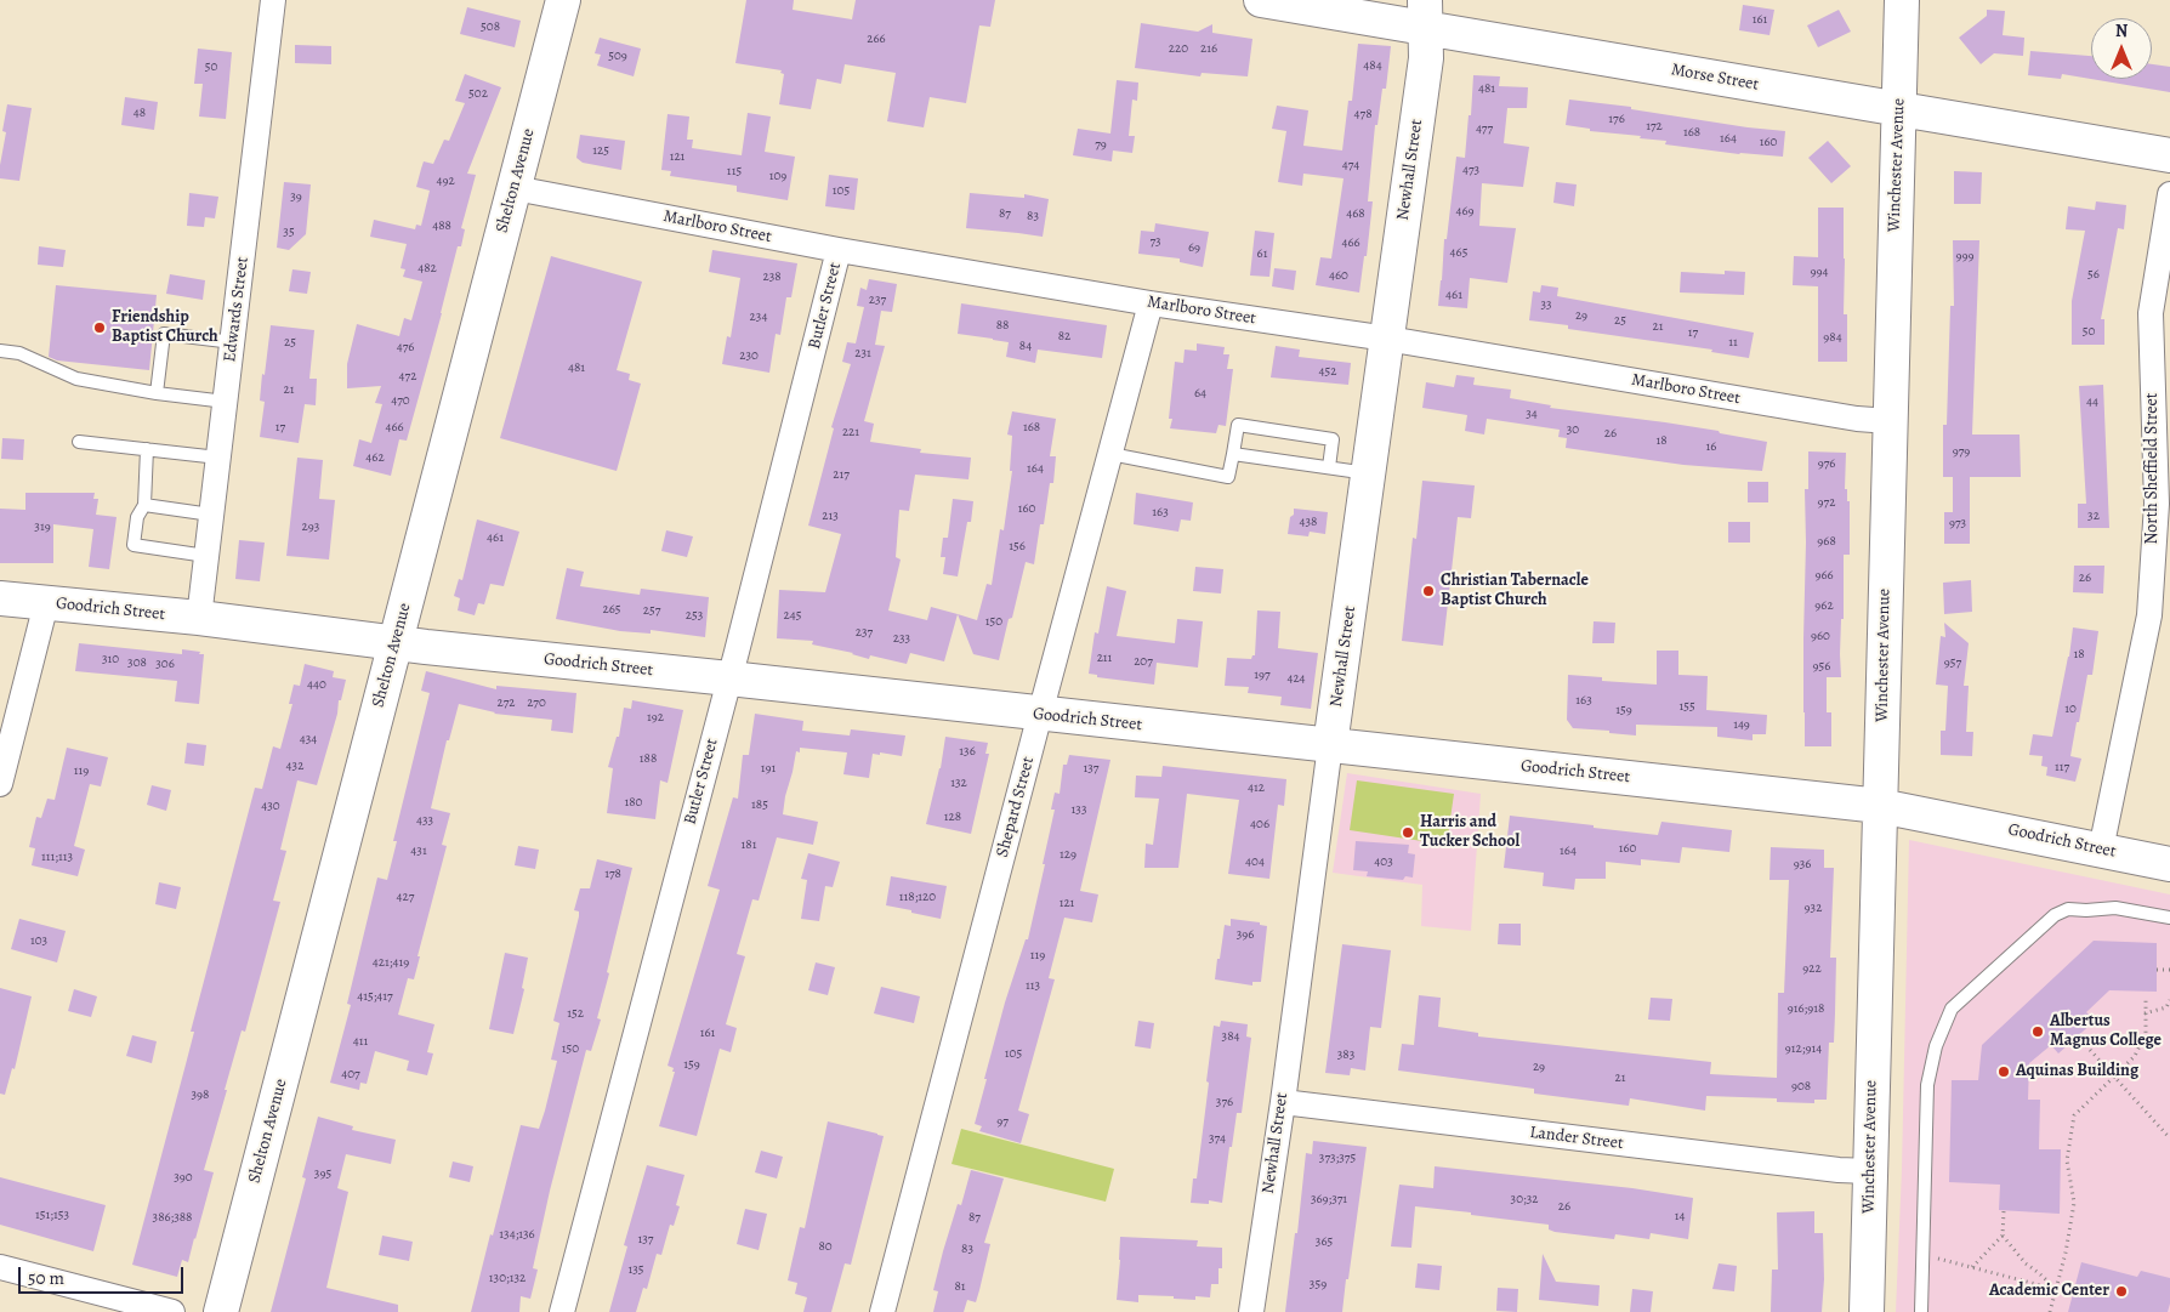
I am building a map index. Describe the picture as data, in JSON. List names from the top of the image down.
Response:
{
  "streets": {
    "street": [
      "Morse Street",
      "Winchester Avenue",
      "Newhall Street",
      "Shelton Avenue",
      "Marlboro Street",
      "Butler Street",
      "Edwards Street",
      "North Sheffield Street",
      "Goodrich Street",
      "Shepard Street",
      "Lander Street"
    ]
  },
  "crossings": [
    ["Morse Street", "Winchester Avenue"],
    ["Morse Street", "Newhall Street"],
    ["Winchester Avenue", "Marlboro Street"],
    ["Winchester Avenue", "Goodrich Street"],
    ["Winchester Avenue", "Lander Street"],
    ["Newhall Street", "Marlboro Street"],
    ["Newhall Street", "Goodrich Street"],
    ["Newhall Street", "Lander Street"],
    ["Shelton Avenue", "Marlboro Street"],
    ["Shelton Avenue", "Goodrich Street"],
    ["Marlboro Street", "Butler Street"],
    ["Marlboro Street", "Shepard Street"],
    ["Butler Street", "Goodrich Street"],
    ["Edwards Street", "Goodrich Street"],
    ["North Sheffield Street", "Goodrich Street"],
    ["Goodrich Street", "Shepard Street"]
  ],
  "places": [
    "Friendship Baptist Church",
    "Christian Tabernacle Baptist Church",
    "Harris and Tucker School",
    "Albertus Magnus College",
    "Aquinas Building",
    "Academic Center"
  ],
  "house_numbers": [
    "161",
    "508",
    "266",
    "220",
    "216",
    "509",
    "484",
    "50",
    "481",
    "502",
    "48",
    "478",
    "176",
    "172",
    "477",
    "168",
    "164",
    "160",
    "79",
    "125",
    "121",
    "474",
    "473",
    "115",
    "109",
    "492",
    "105",
    "39",
    "469",
    "87",
    "468",
    "83",
    "488",
    "35",
    "73",
    "466",
    "69",
    "465",
    "61",
    "999",
    "482",
    "994",
    "56",
    "460",
    "238",
    "461",
    "237",
    "33",
    "29",
    "234",
    "25",
    "88",
    "21",
    "50",
    "17",
    "82",
    "984",
    "25",
    "11",
    "84",
    "476",
    "231",
    "230",
    "481",
    "452",
    "472",
    "21",
    "64",
    "470",
    "44",
    "34",
    "17",
    "466",
    "168",
    "30",
    "221",
    "26",
    "18",
    "16",
    "979",
    "462",
    "976",
    "164",
    "217",
    "972",
    "160",
    "163",
    "213",
    "32",
    "438",
    "973",
    "319",
    "293",
    "461",
    "968",
    "156",
    "966",
    "26",
    "962",
    "265",
    "257",
    "253",
    "245",
    "150",
    "237",
    "960",
    "233",
    "18",
    "211",
    "310",
    "207",
    "308",
    "957",
    "306",
    "956",
    "197",
    "424",
    "440",
    "163",
    "272",
    "270",
    "155",
    "10",
    "159",
    "192",
    "149",
    "434",
    "136",
    "188",
    "432",
    "117",
    "191",
    "137",
    "119",
    "132",
    "412",
    "180",
    "185",
    "430",
    "133",
    "128",
    "433",
    "406",
    "181",
    "160",
    "431",
    "164",
    "129",
    "111;113",
    "404",
    "403",
    "936",
    "178",
    "427",
    "118;120",
    "121",
    "932",
    "396",
    "103",
    "119",
    "421;419",
    "922",
    "113",
    "415;417",
    "916;918",
    "152",
    "161",
    "384",
    "411",
    "150",
    "912;914",
    "105",
    "383",
    "159",
    "29",
    "407",
    "21",
    "908",
    "398",
    "376",
    "97",
    "374",
    "373;375",
    "395",
    "390",
    "369;371",
    "30;32",
    "26",
    "151;153",
    "14",
    "386;388",
    "87",
    "134;136",
    "137",
    "365",
    "80",
    "83",
    "135",
    "130;132",
    "359",
    "81"
  ],
  "scale_bar": "50 m",
  "north": "top"
}
